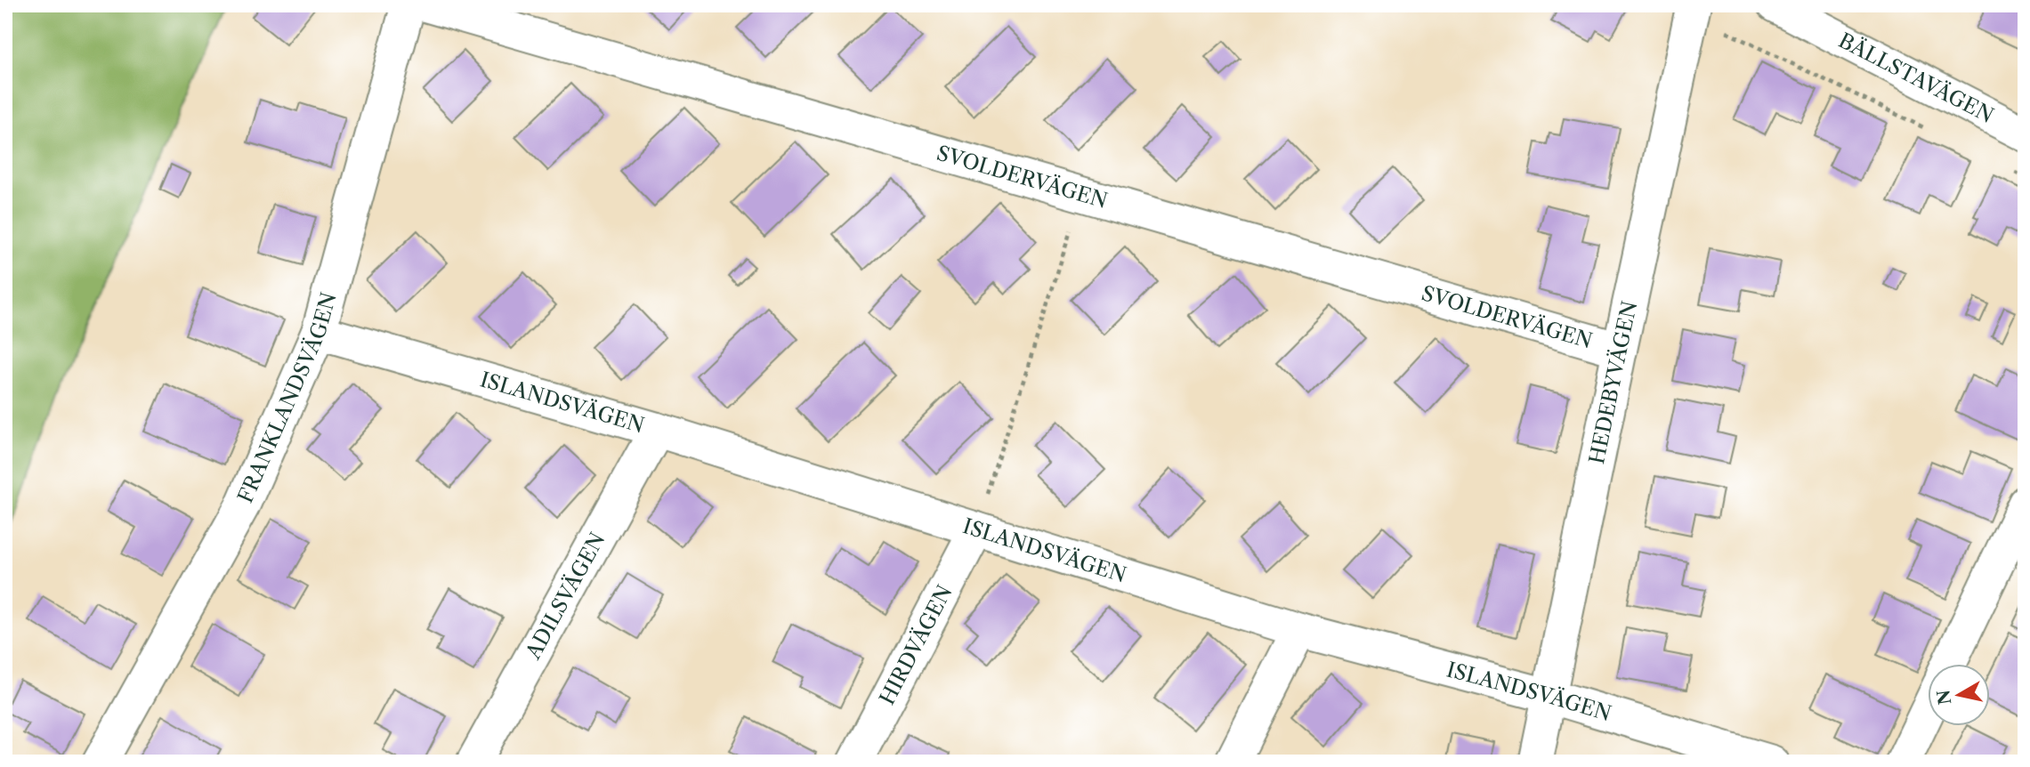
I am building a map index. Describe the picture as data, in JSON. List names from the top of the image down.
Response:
{
  "streets": {
    "street": [
      "BÄLLSTAVÄGEN",
      "SVOLDERVÄGEN",
      "HEDEBYVÄGEN",
      "FRANKLANDSVÄGEN",
      "ISLANDSVÄGEN",
      "ADILSVÄGEN",
      "HIRDVÄGEN"
    ]
  },
  "crossings": [
    ["SVOLDERVÄGEN", "HEDEBYVÄGEN"],
    ["HEDEBYVÄGEN", "ISLANDSVÄGEN"],
    ["FRANKLANDSVÄGEN", "ISLANDSVÄGEN"],
    ["ISLANDSVÄGEN", "ADILSVÄGEN"],
    ["ISLANDSVÄGEN", "HIRDVÄGEN"]
  ],
  "north": "left"
}
